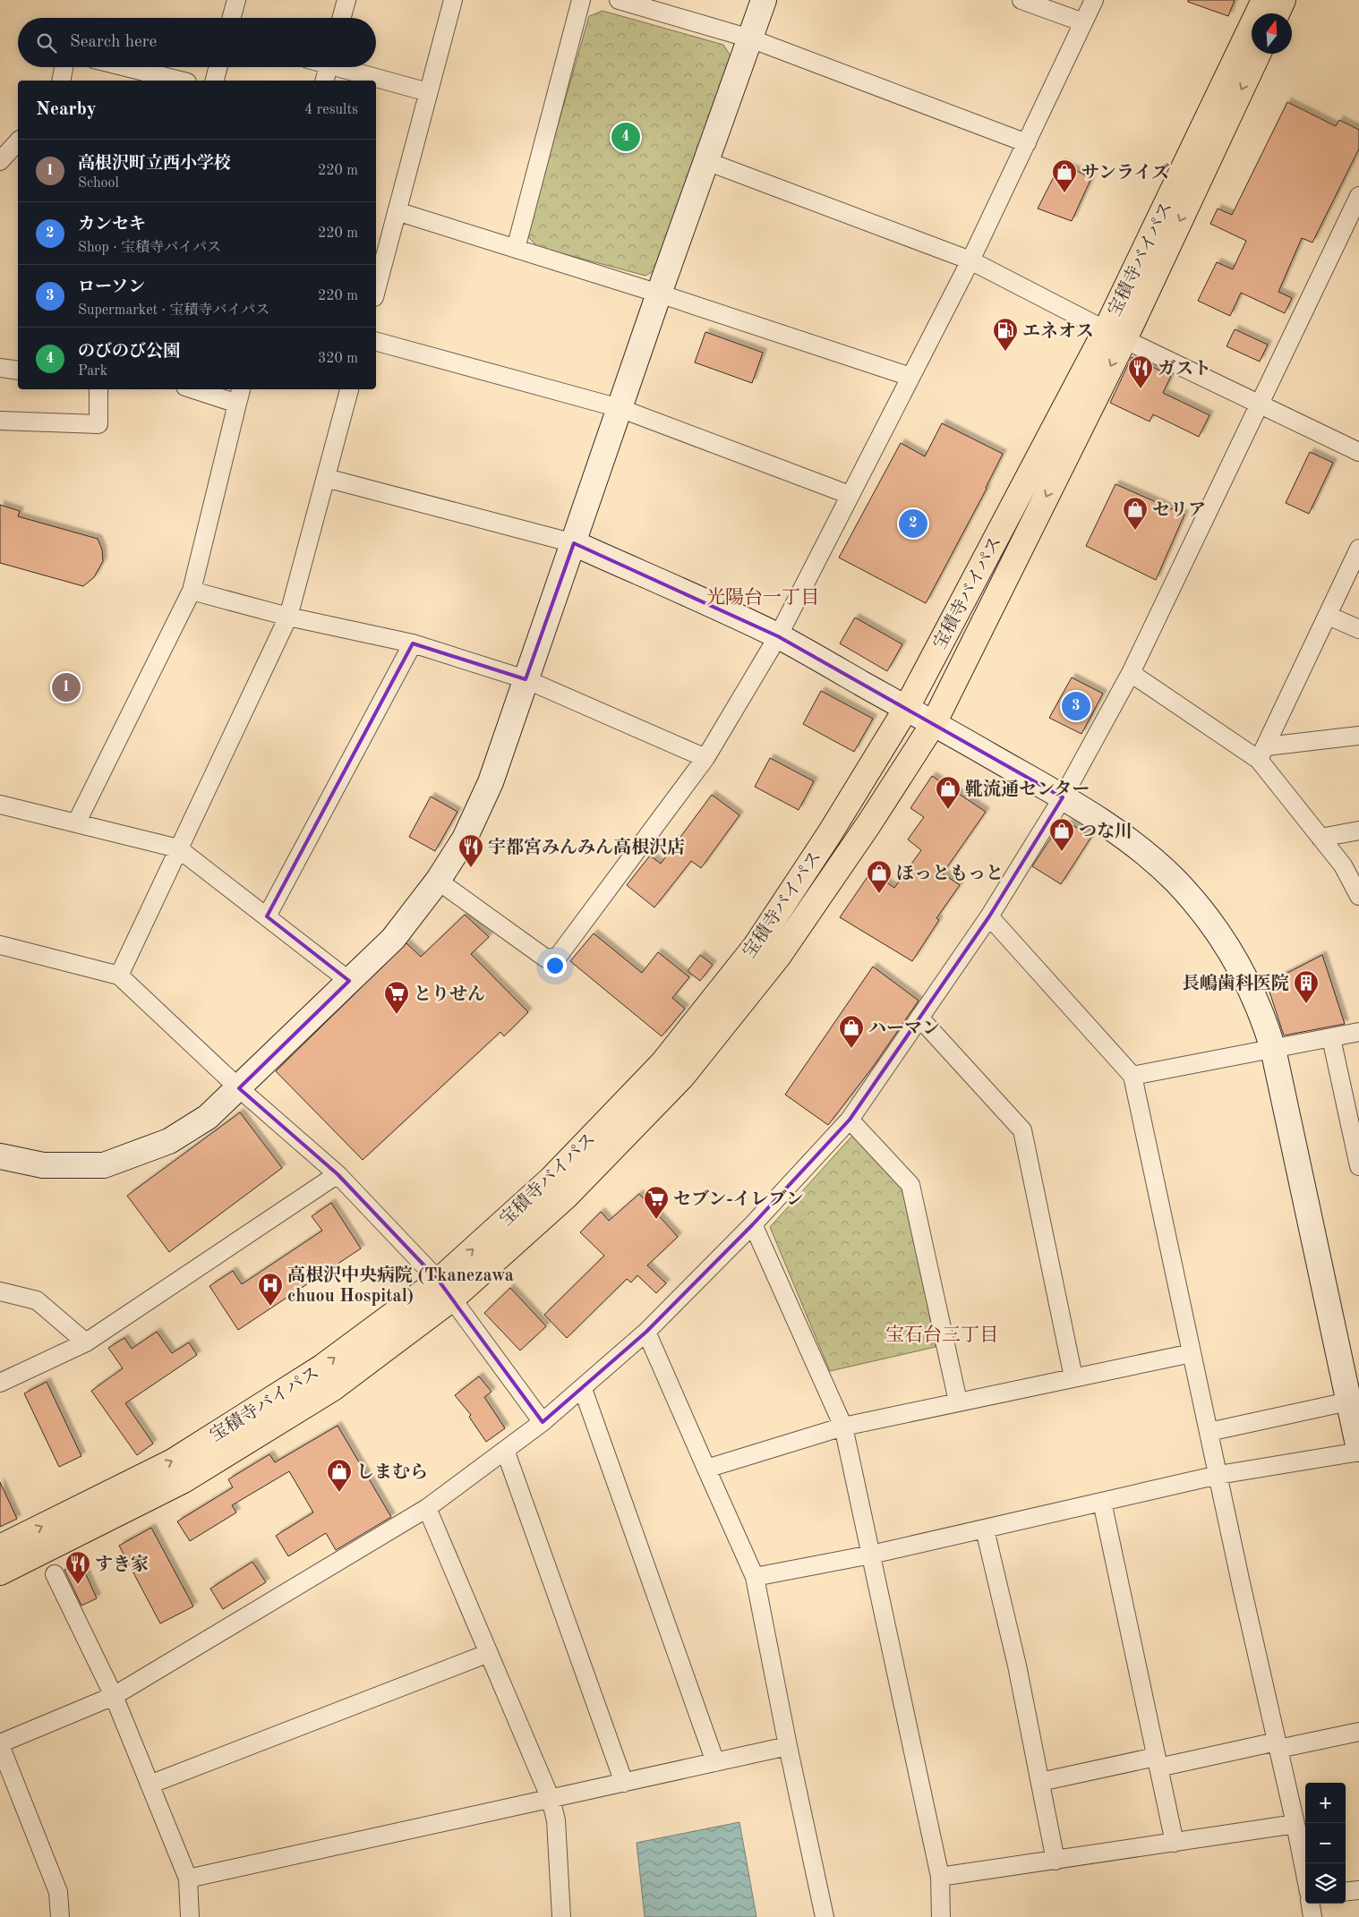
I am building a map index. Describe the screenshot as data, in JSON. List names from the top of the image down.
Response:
{
  "streets": {
    "main road": ["宝積寺バイパス"]
  },
  "districts": ["光陽台一丁目", "宝石台三丁目"],
  "places": {
    "shop": [
      "サンライズ",
      "セリア",
      "靴流通センター",
      "つな川",
      "ほっともっと",
      "ハーマン",
      "しまむら"
    ],
    "fuel station": ["エネオス"],
    "restaurant": ["ガスト", "宇都宮みんみん高根沢店", "すき家"],
    "building": ["長嶋歯科医院"],
    "supermarket": ["とりせん", "セブン-イレブン"],
    "hospital": ["高根沢中央病院 (Tkanezawa chuou Hospital)"]
  },
  "north": "top",
  "page": {
    "search": "Search here",
    "heading": ["Nearby", "4 results"],
    "pins": [
      "4",
      "2",
      "1",
      "3"
    ],
    "list": [
      {
        "mark": "1",
        "name": "高根沢町立西小学校",
        "note": "School",
        "value": "220 m"
      },
      {
        "mark": "2",
        "name": "カンセキ",
        "note": "Shop · 宝積寺バイパス",
        "value": "220 m"
      },
      {
        "mark": "3",
        "name": "ローソン",
        "note": "Supermarket · 宝積寺バイパス",
        "value": "220 m"
      },
      {
        "mark": "4",
        "name": "のびのび公園",
        "note": "Park",
        "value": "320 m"
      }
    ],
    "map_buttons": ["+", "−"]
  }
}
